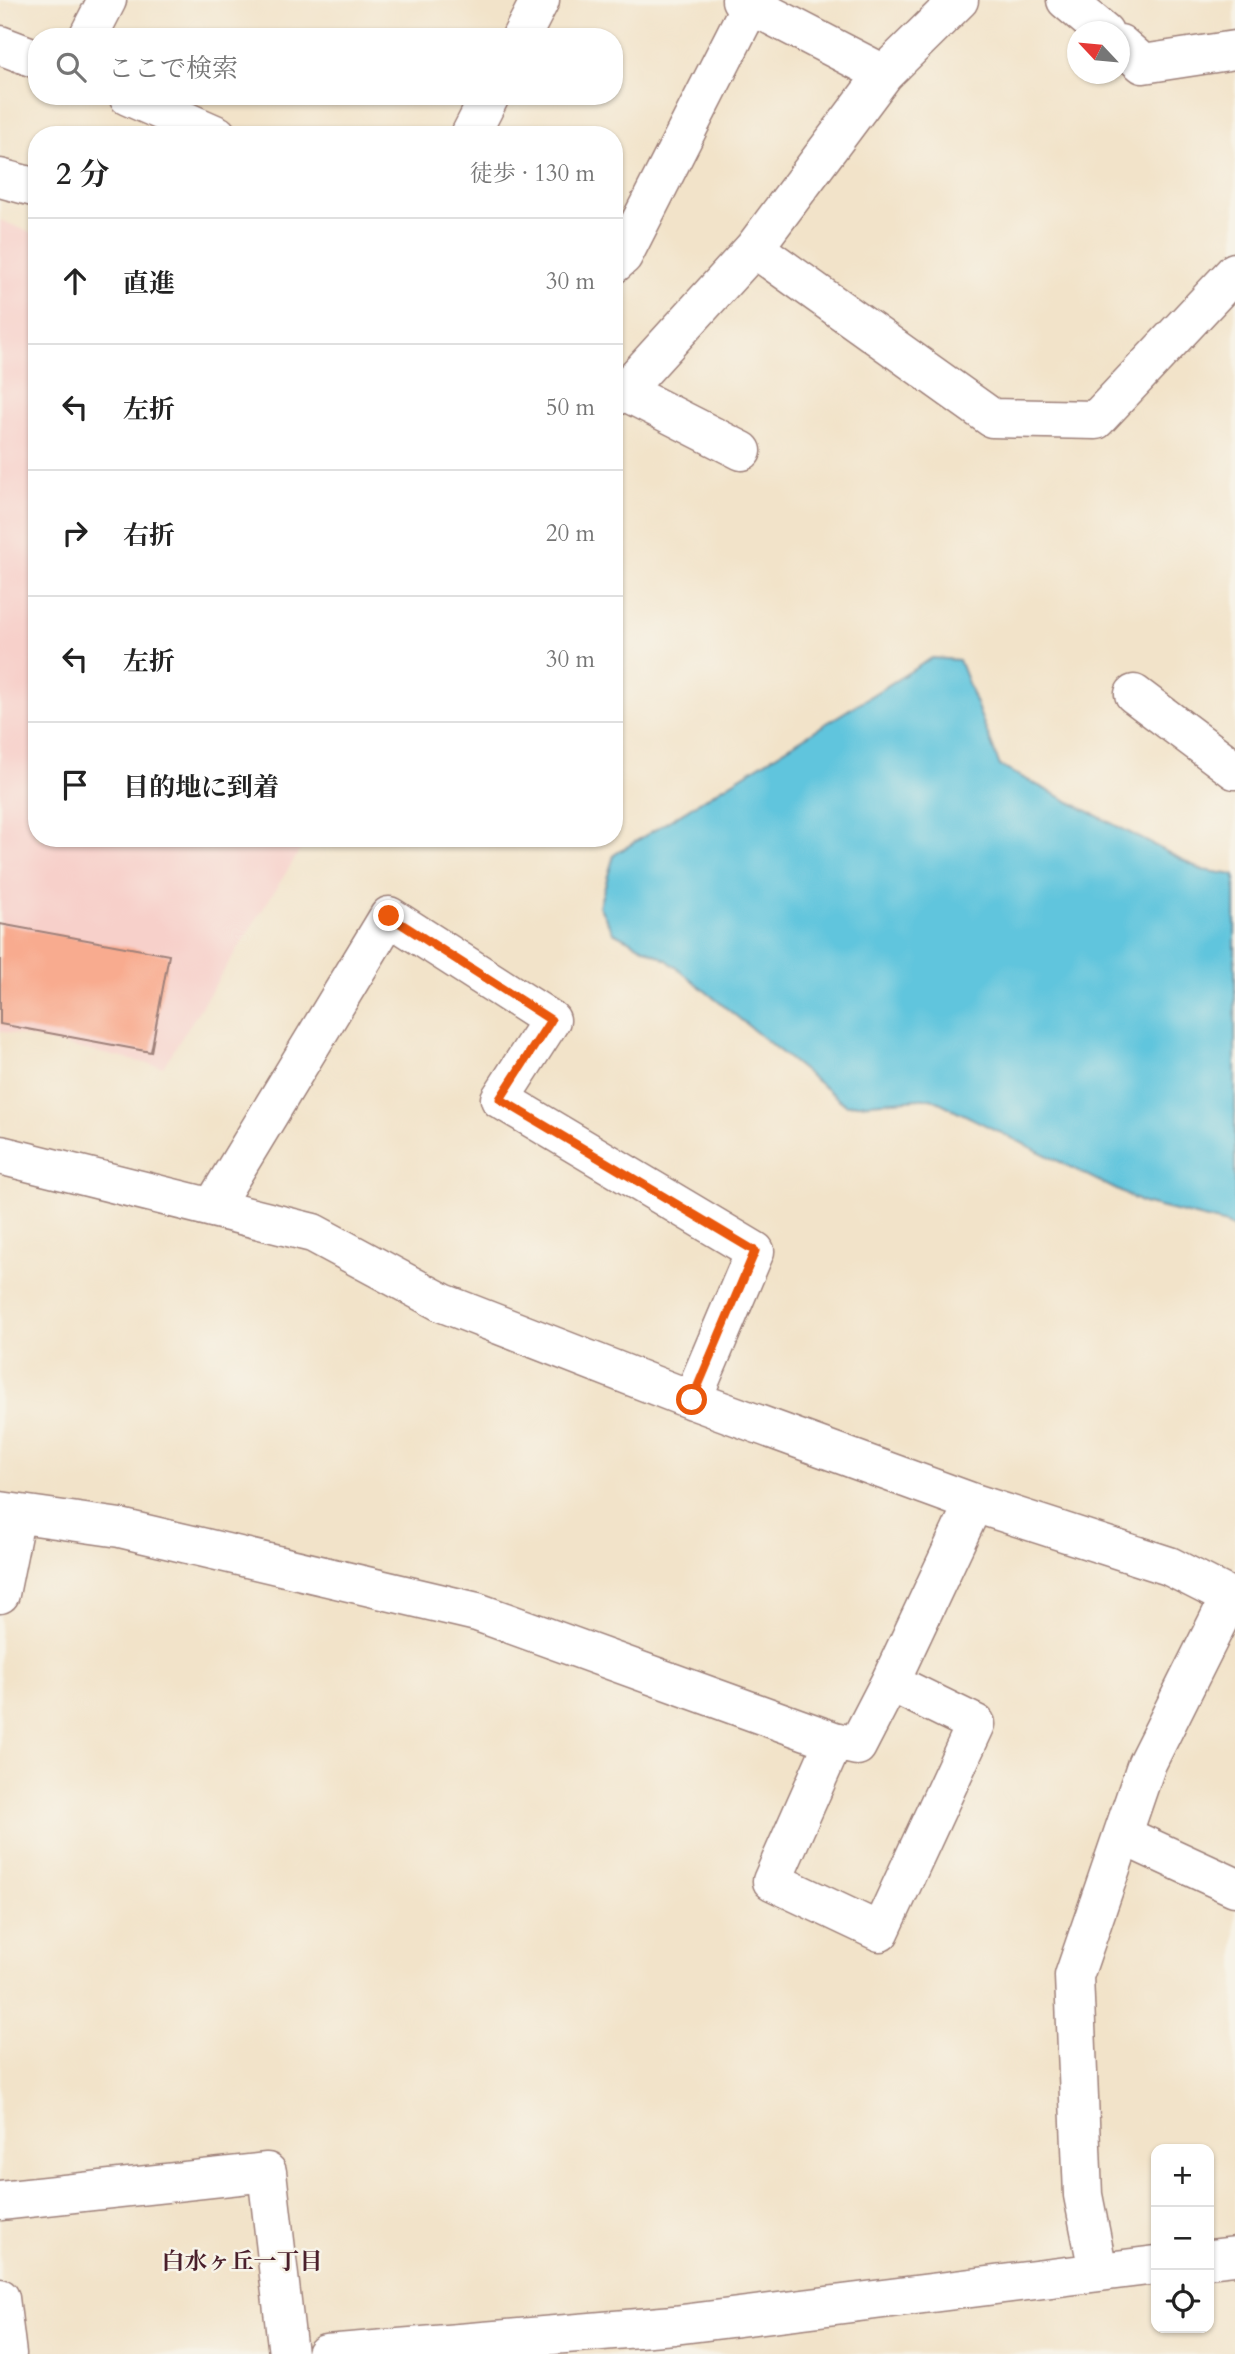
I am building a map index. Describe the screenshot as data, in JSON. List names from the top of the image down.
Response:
{
  "districts": ["白水ヶ丘一丁目"],
  "north": "top left",
  "page": {
    "search": "ここで検索",
    "heading": ["2 分", "徒歩 · 130 m"],
    "list": [
      ["直進", "30 m"],
      ["左折", "50 m"],
      ["右折", "20 m"],
      ["左折", "30 m"],
      "目的地に到着"
    ],
    "map_buttons": ["+", "−"]
  }
}
